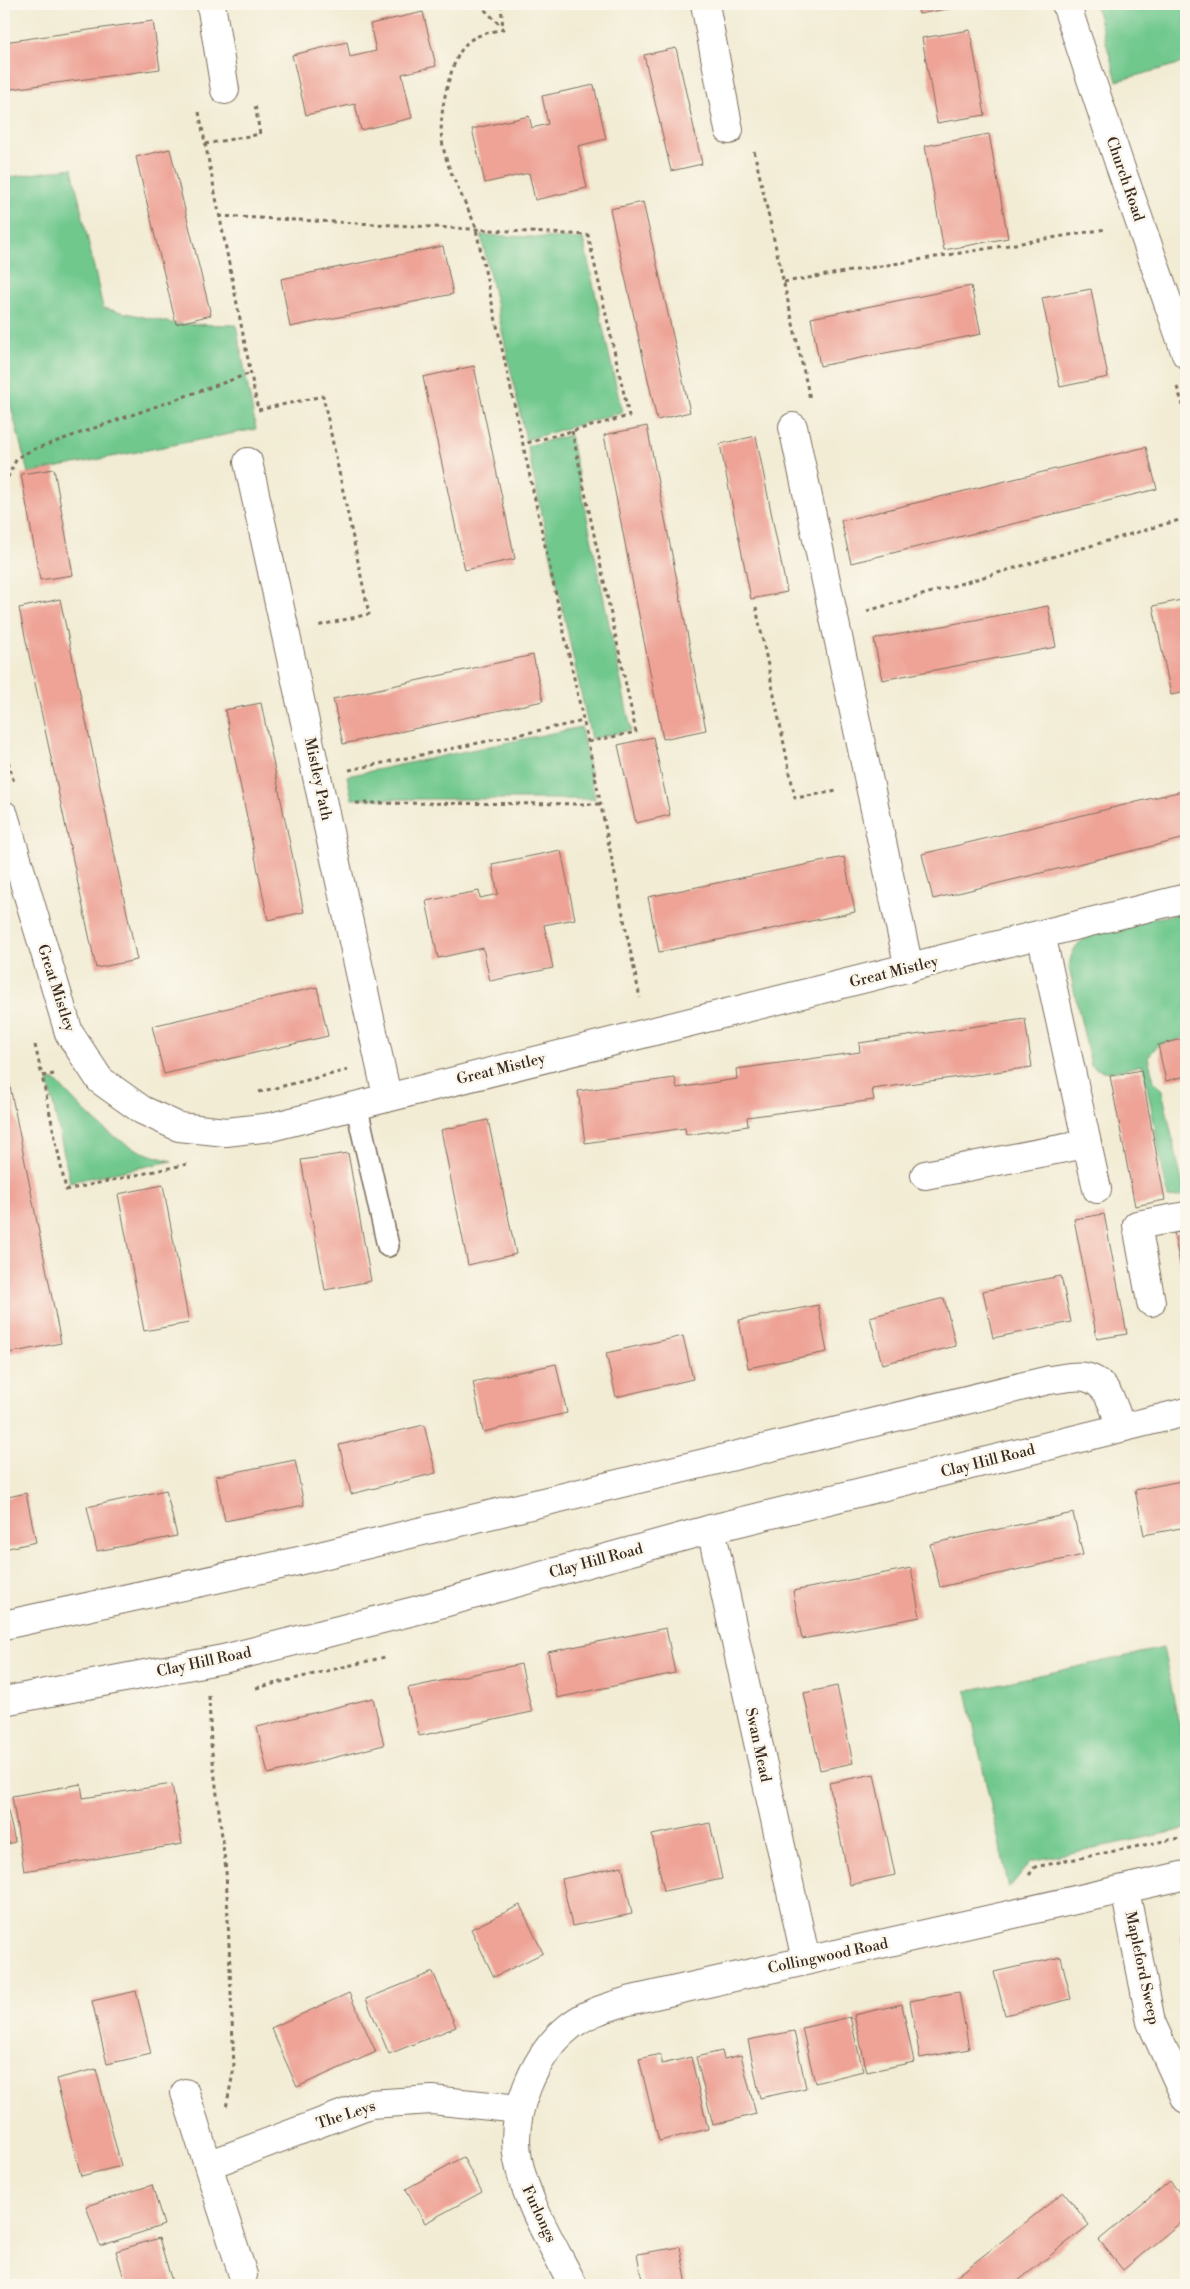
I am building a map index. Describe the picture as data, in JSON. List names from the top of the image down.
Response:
{
  "streets": {
    "street": [
      "Church Road",
      "Mistley Path",
      "Great Mistley",
      "Clay Hill Road",
      "Swan Mead",
      "Collingwood Road",
      "Mapleford Sweep",
      "The Leys",
      "Furlongs"
    ]
  },
  "crossings": [
    ["Mistley Path", "Great Mistley"],
    ["Clay Hill Road", "Swan Mead"],
    ["Swan Mead", "Collingwood Road"],
    ["Collingwood Road", "Mapleford Sweep"],
    ["Collingwood Road", "The Leys"],
    ["Collingwood Road", "Furlongs"],
    ["The Leys", "Furlongs"]
  ]
}
